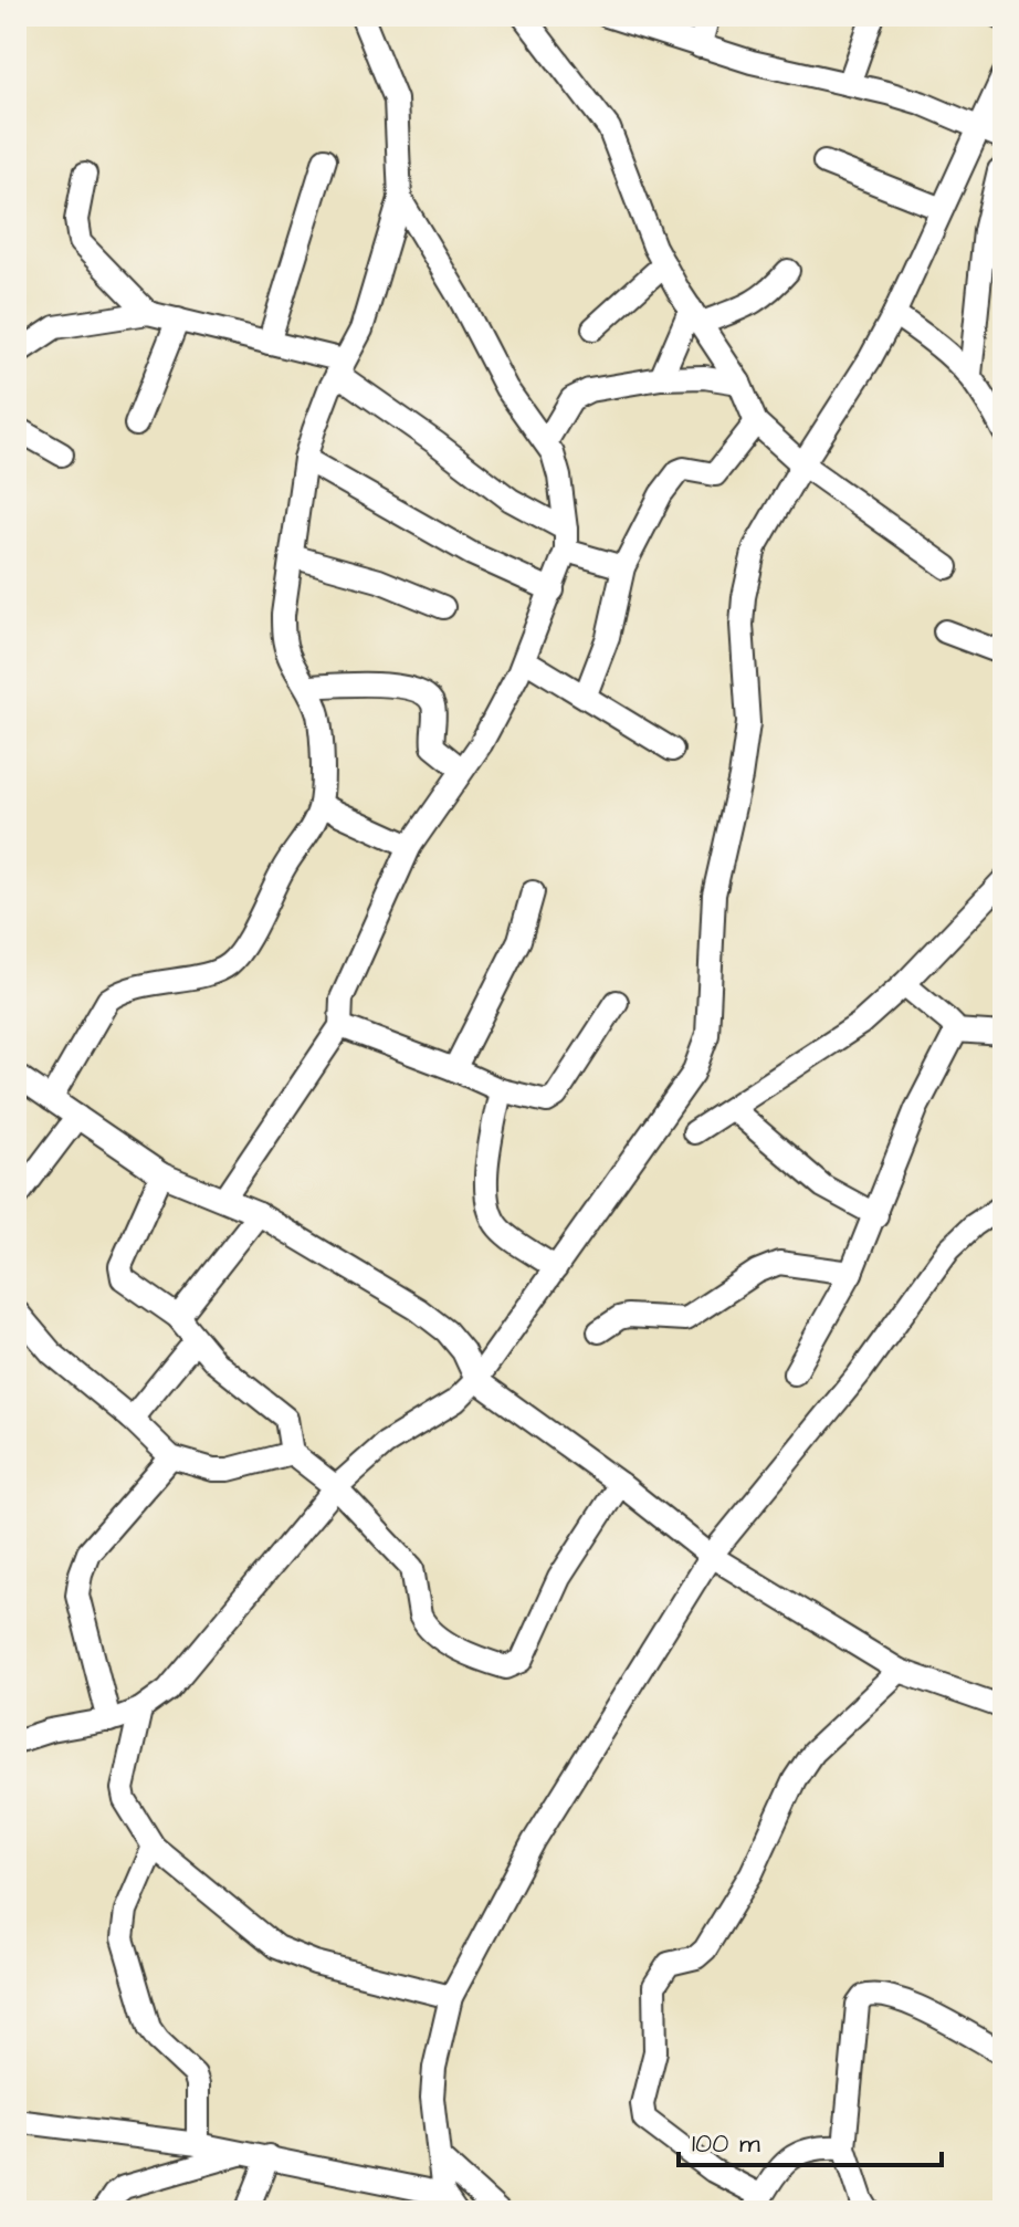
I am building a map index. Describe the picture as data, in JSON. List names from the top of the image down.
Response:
{
  "scale_bar": "100 m"
}
